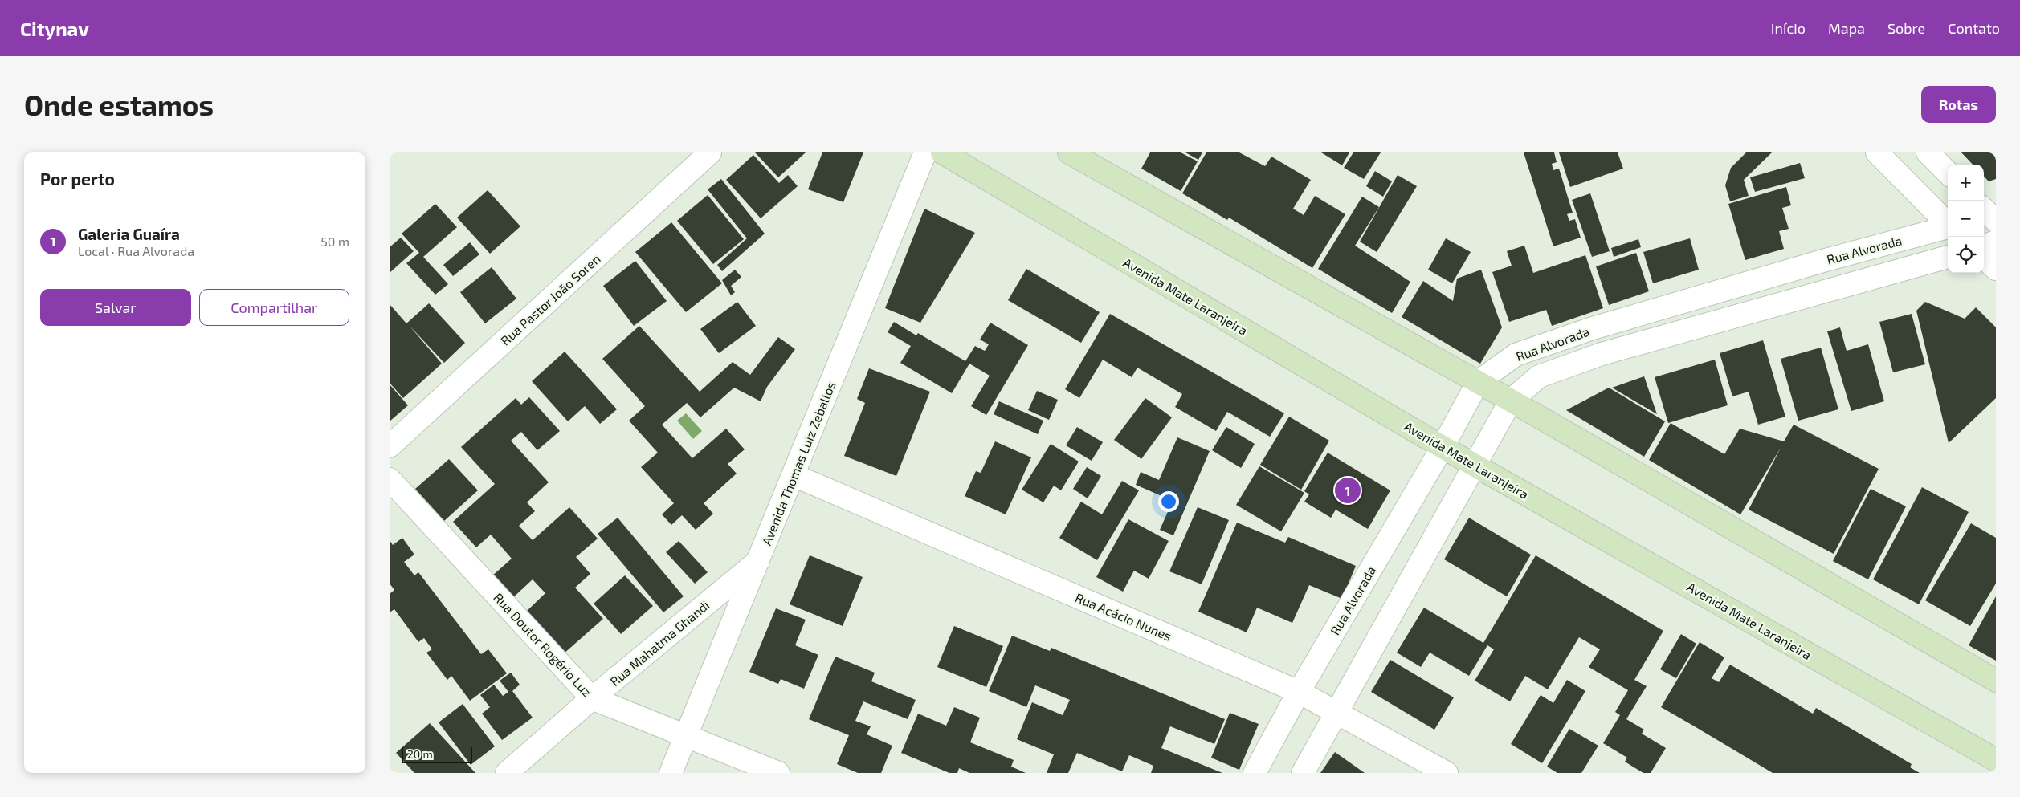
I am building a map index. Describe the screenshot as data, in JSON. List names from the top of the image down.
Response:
{
  "streets": {
    "main road": ["Avenida Mate Laranjeira"],
    "street": [
      "Rua Alvorada",
      "Rua Pastor João Soren",
      "Avenida Thomas Luiz Zeballos",
      "Rua Acácio Nunes",
      "Rua Mahatma Ghandi",
      "Rua Doutor Rogério Luz"
    ]
  },
  "crossings": [
    ["Rua Alvorada", "Avenida Mate Laranjeira"],
    ["Rua Alvorada", "Rua Acácio Nunes"],
    ["Avenida Thomas Luiz Zeballos", "Rua Acácio Nunes"],
    ["Avenida Thomas Luiz Zeballos", "Rua Mahatma Ghandi"],
    ["Avenida Thomas Luiz Zeballos", "Rua Doutor Rogério Luz"],
    ["Rua Mahatma Ghandi", "Rua Doutor Rogério Luz"]
  ],
  "scale_bar": "20 m",
  "page": {
    "header": "Citynav",
    "nav": [
      "Início",
      "Mapa",
      "Sobre",
      "Contato"
    ],
    "buttons": [
      "Rotas",
      ["Salvar", "Compartilhar"]
    ],
    "title": "Onde estamos",
    "heading": "Por perto",
    "map_buttons": ["+", "−"],
    "list": [
      {
        "mark": "1",
        "name": "Galeria Guaíra",
        "note": "Local · Rua Alvorada",
        "value": "50 m"
      }
    ],
    "pins": "1",
    "scale": "20 m"
  }
}
